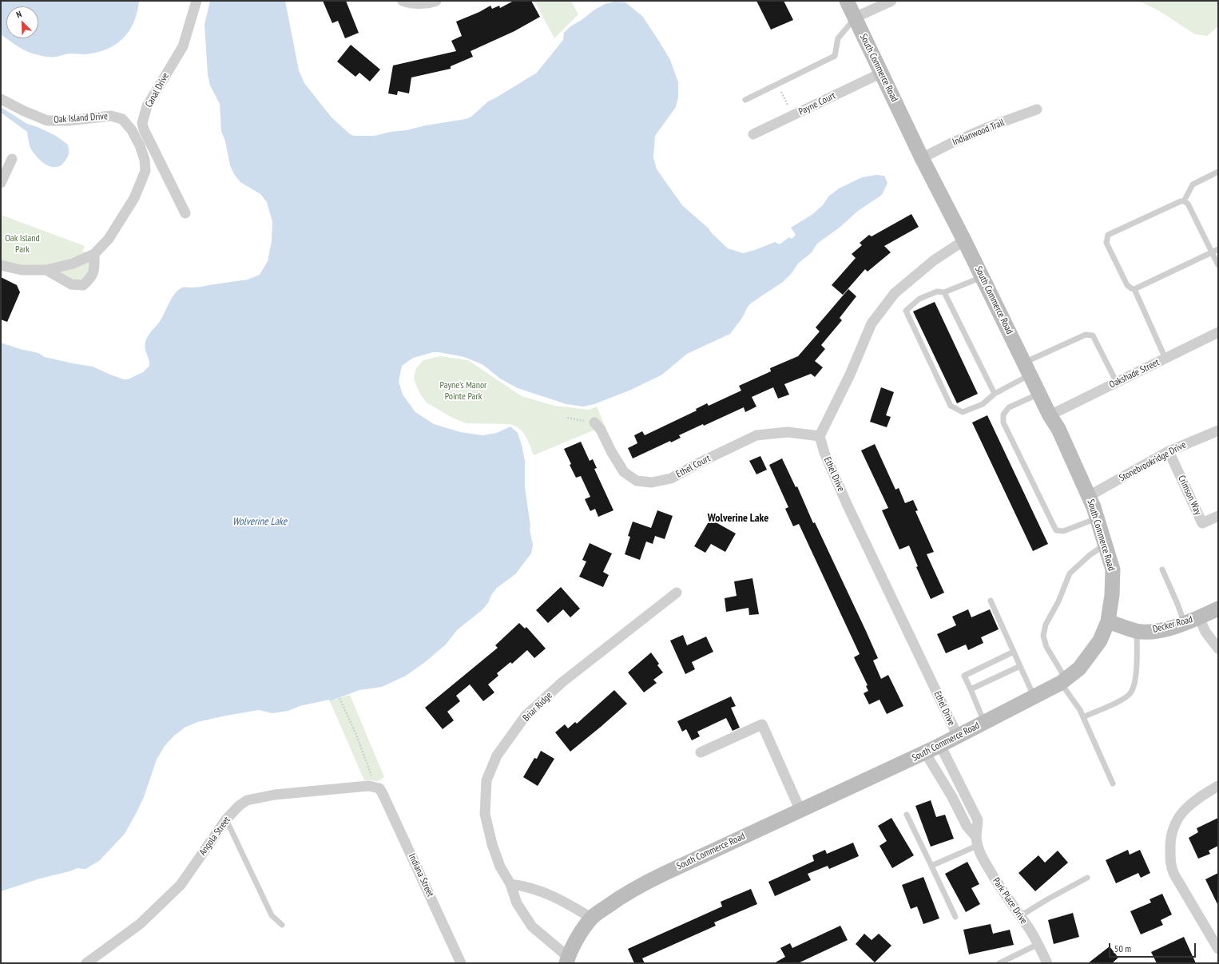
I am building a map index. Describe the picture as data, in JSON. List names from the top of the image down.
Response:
{
  "streets": {
    "street": [
      "South Commerce Road",
      "Canal Drive",
      "Payne Court",
      "Oak Island Drive",
      "Indianwood Trail",
      "Oakshade Street",
      "Stonebrookridge Drive",
      "Ethel Court",
      "Ethel Drive",
      "Crimson Way",
      "Decker Road",
      "Briar Ridge",
      "Angola Street",
      "Indiana Street",
      "Park Place Drive"
    ]
  },
  "crossings": [
    ["South Commerce Road", "Payne Court"],
    ["South Commerce Road", "Indianwood Trail"],
    ["South Commerce Road", "Oakshade Street"],
    ["South Commerce Road", "Stonebrookridge Drive"],
    ["South Commerce Road", "Ethel Drive"],
    ["South Commerce Road", "Decker Road"],
    ["South Commerce Road", "Briar Ridge"],
    ["South Commerce Road", "Park Place Drive"],
    ["Canal Drive", "Oak Island Drive"],
    ["Stonebrookridge Drive", "Crimson Way"],
    ["Ethel Court", "Ethel Drive"],
    ["Angola Street", "Indiana Street"]
  ],
  "districts": ["Wolverine Lake"],
  "water": ["Wolverine Lake"],
  "parks": ["Oak Island Park", "Payne's Manor Pointe Park"],
  "scale_bar": "50 m",
  "north": "top left"
}
